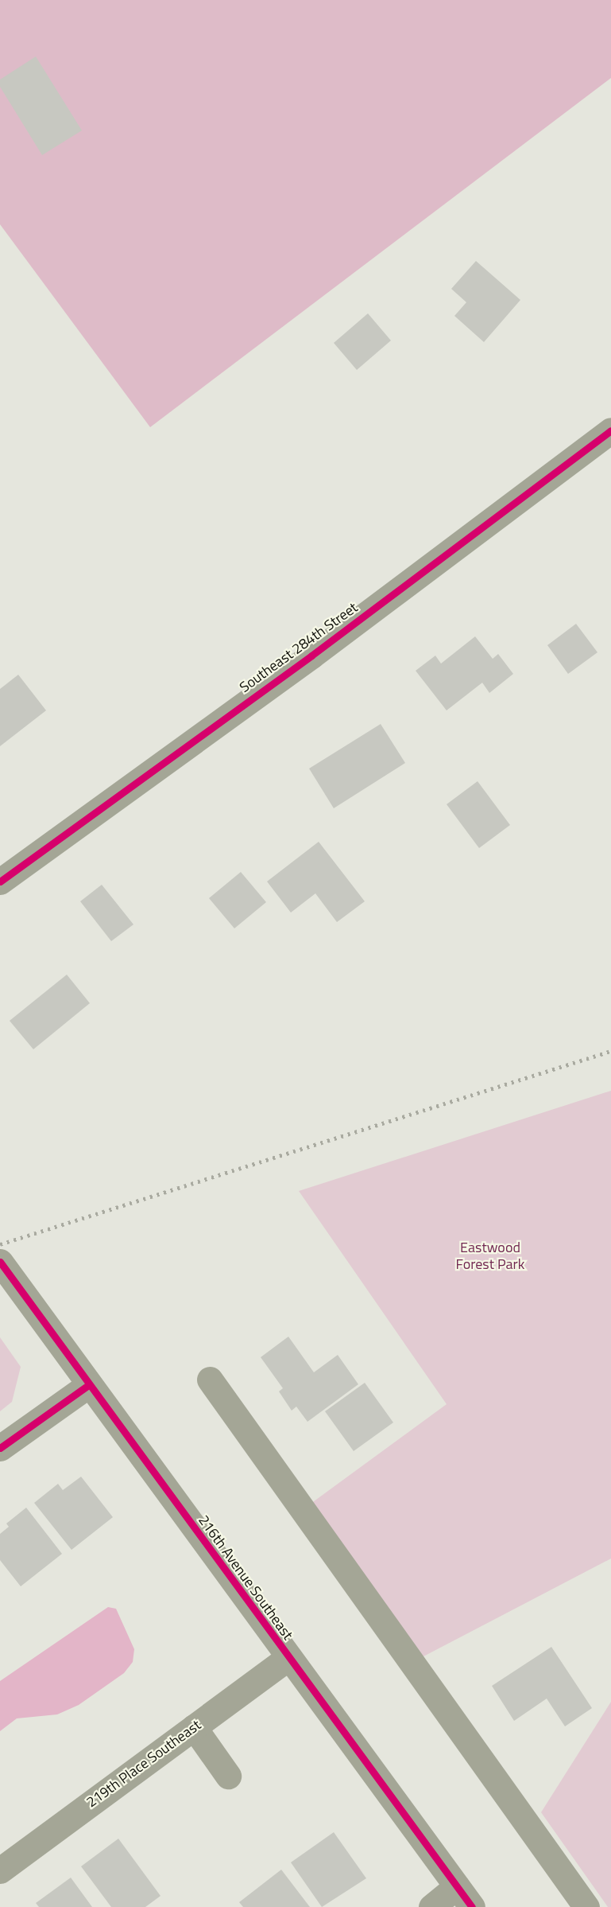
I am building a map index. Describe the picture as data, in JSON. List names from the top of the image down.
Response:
{
  "streets": {
    "street": ["Southeast 284th Street", "216th Avenue Southeast", "219th Place Southeast"]
  },
  "crossings": [
    ["216th Avenue Southeast", "219th Place Southeast"]
  ],
  "parks": ["Eastwood Forest Park"]
}
